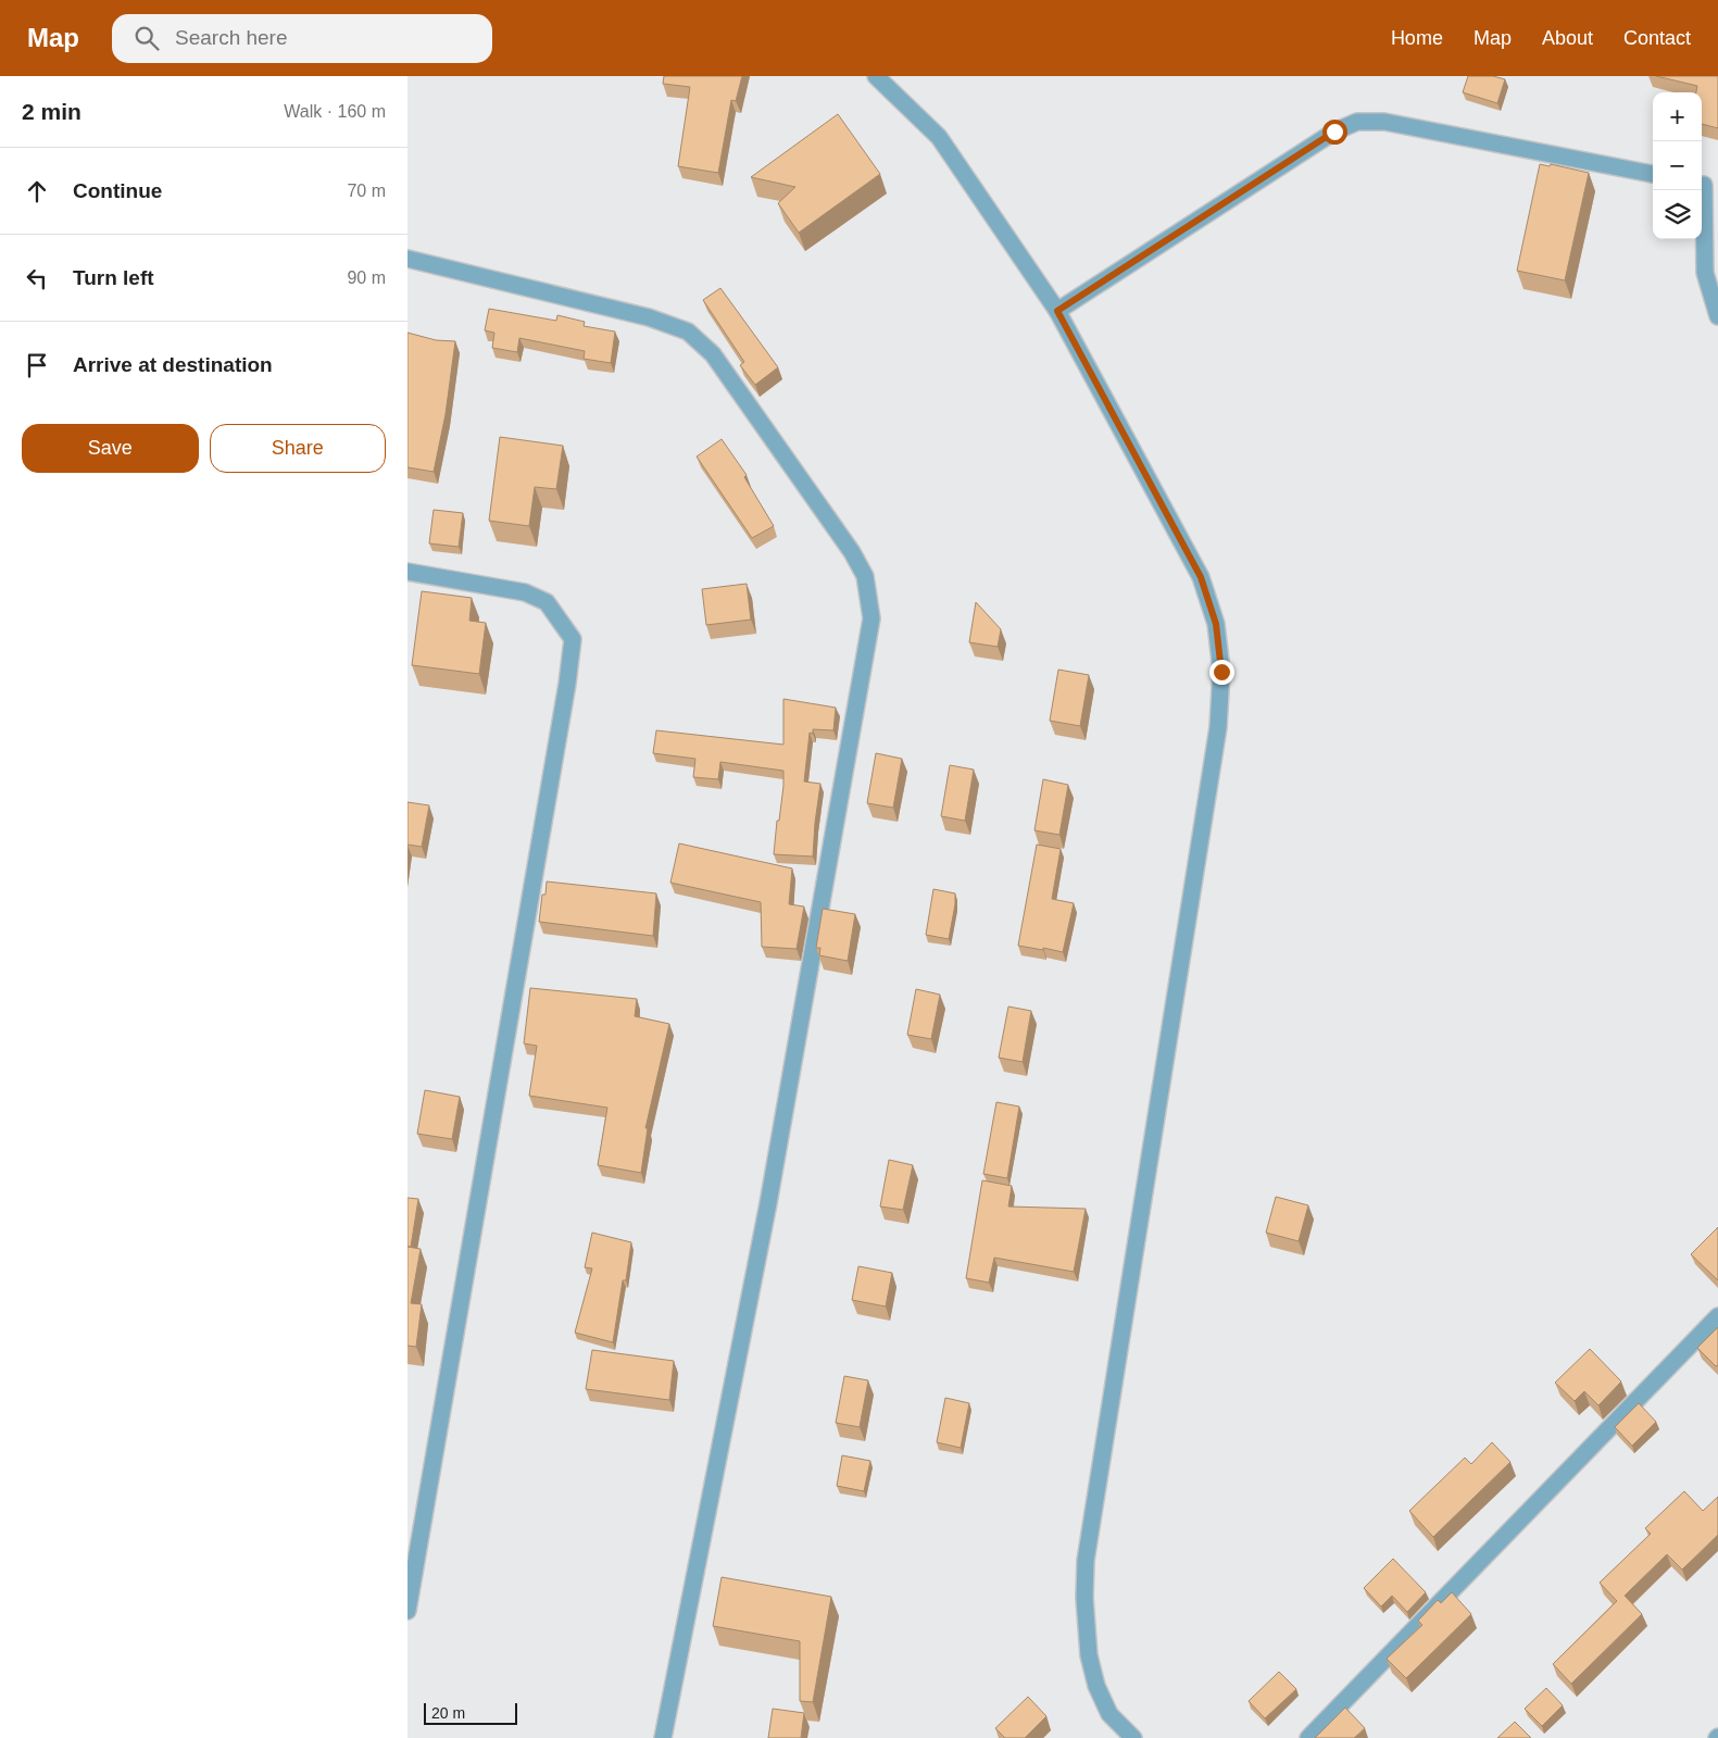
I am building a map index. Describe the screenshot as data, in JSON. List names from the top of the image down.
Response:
{
  "scale_bar": "20 m",
  "page": {
    "header": "Map",
    "search": "Search here",
    "nav": [
      "Home",
      "Map",
      "About",
      "Contact"
    ],
    "heading": ["2 min", "Walk · 160 m"],
    "map_buttons": ["+", "−"],
    "list": [
      ["Continue", "70 m"],
      ["Turn left", "90 m"],
      "Arrive at destination"
    ],
    "buttons": ["Save", "Share"],
    "scale": "20 m"
  }
}
